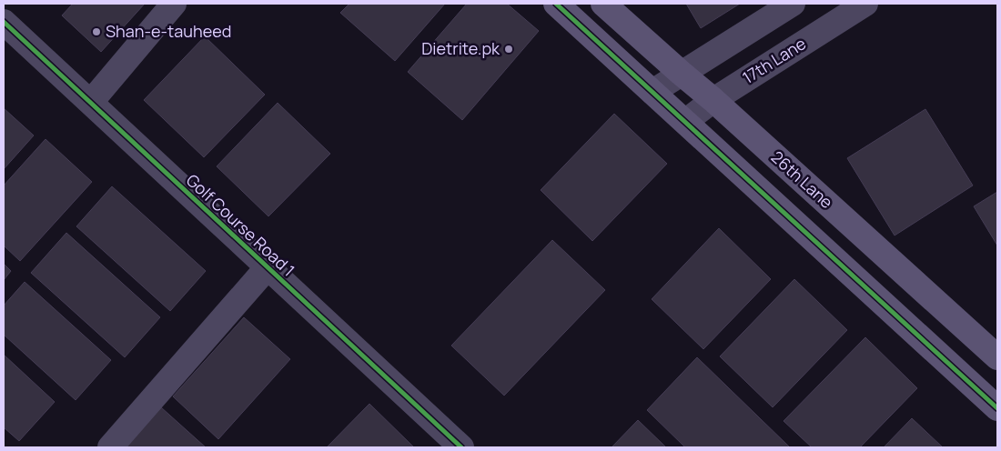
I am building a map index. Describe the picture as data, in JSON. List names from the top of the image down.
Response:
{
  "streets": {
    "street": ["17th Lane", "26th Lane", "Golf Course Road 1"]
  },
  "crossings": [
    ["17th Lane", "26th Lane"]
  ],
  "places": ["Shan-e-tauheed", "Dietrite.pk"]
}
